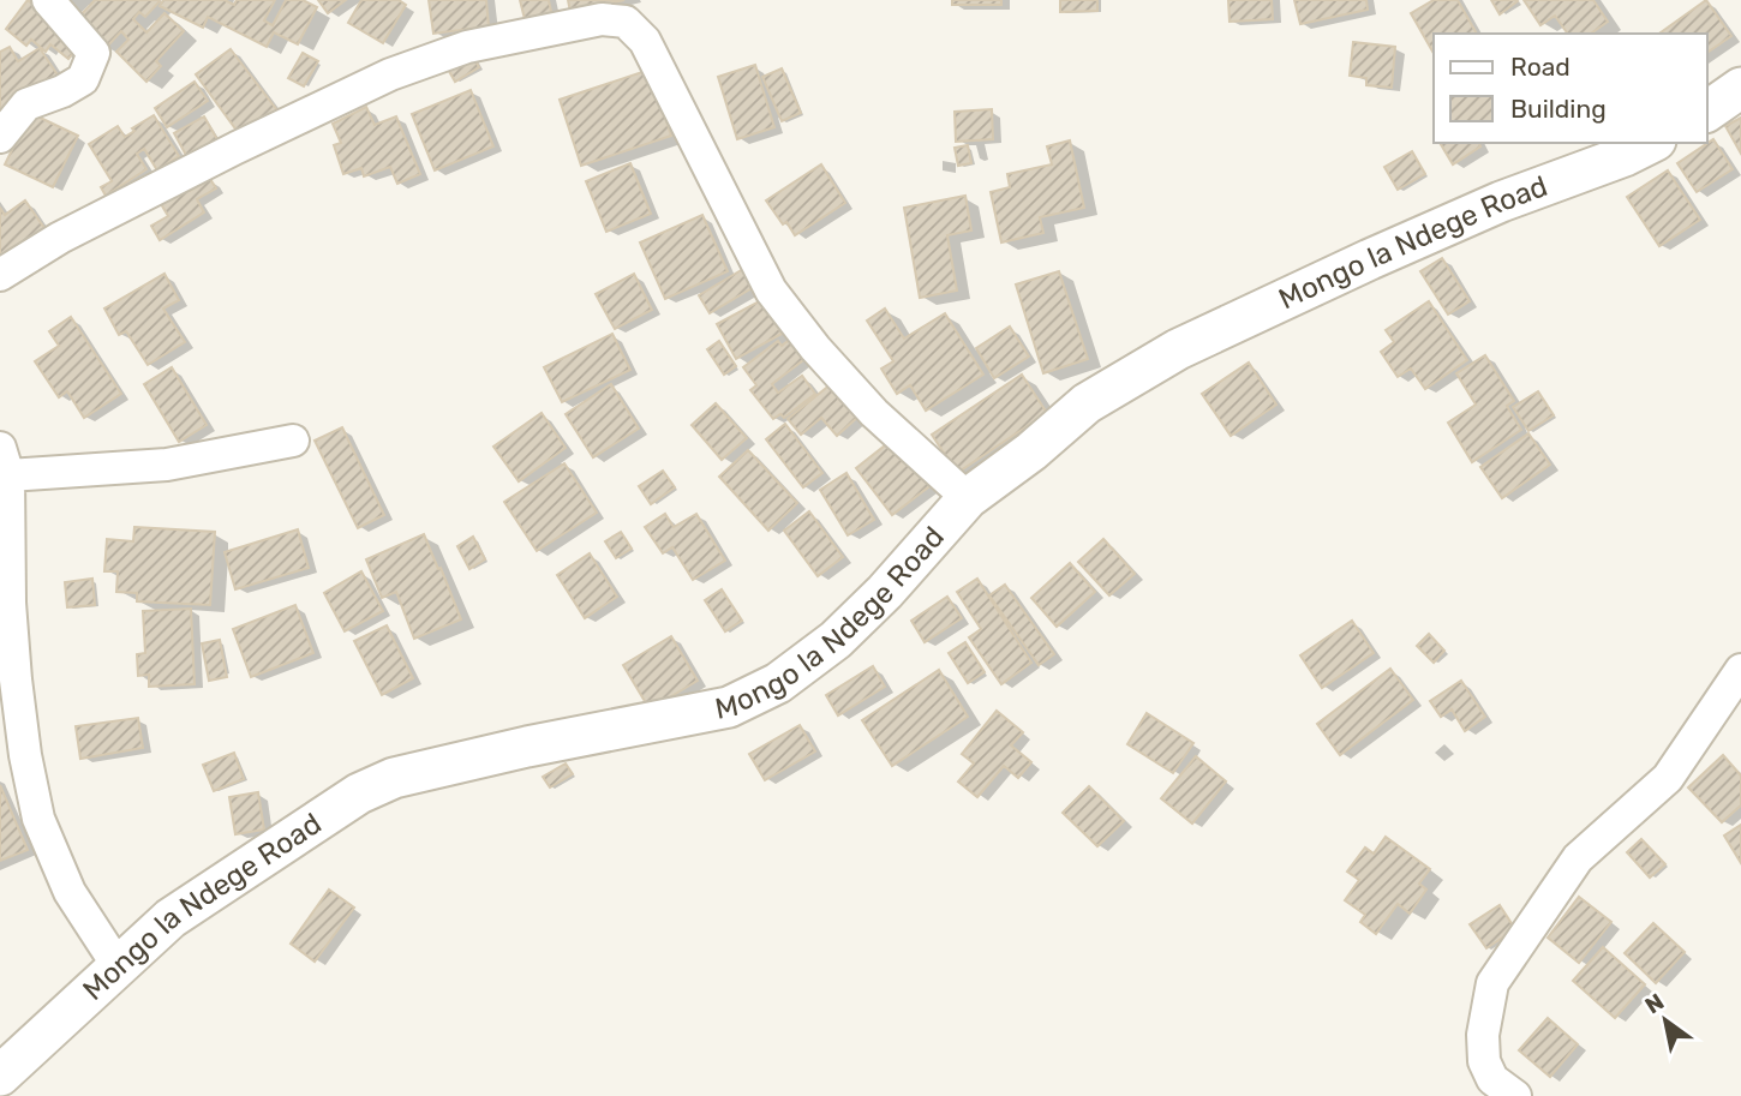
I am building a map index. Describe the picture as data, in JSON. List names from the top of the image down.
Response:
{
  "streets": {
    "street": ["Mongo la Ndege Road"]
  },
  "legend": ["Road", "Building"],
  "north": "top left"
}
